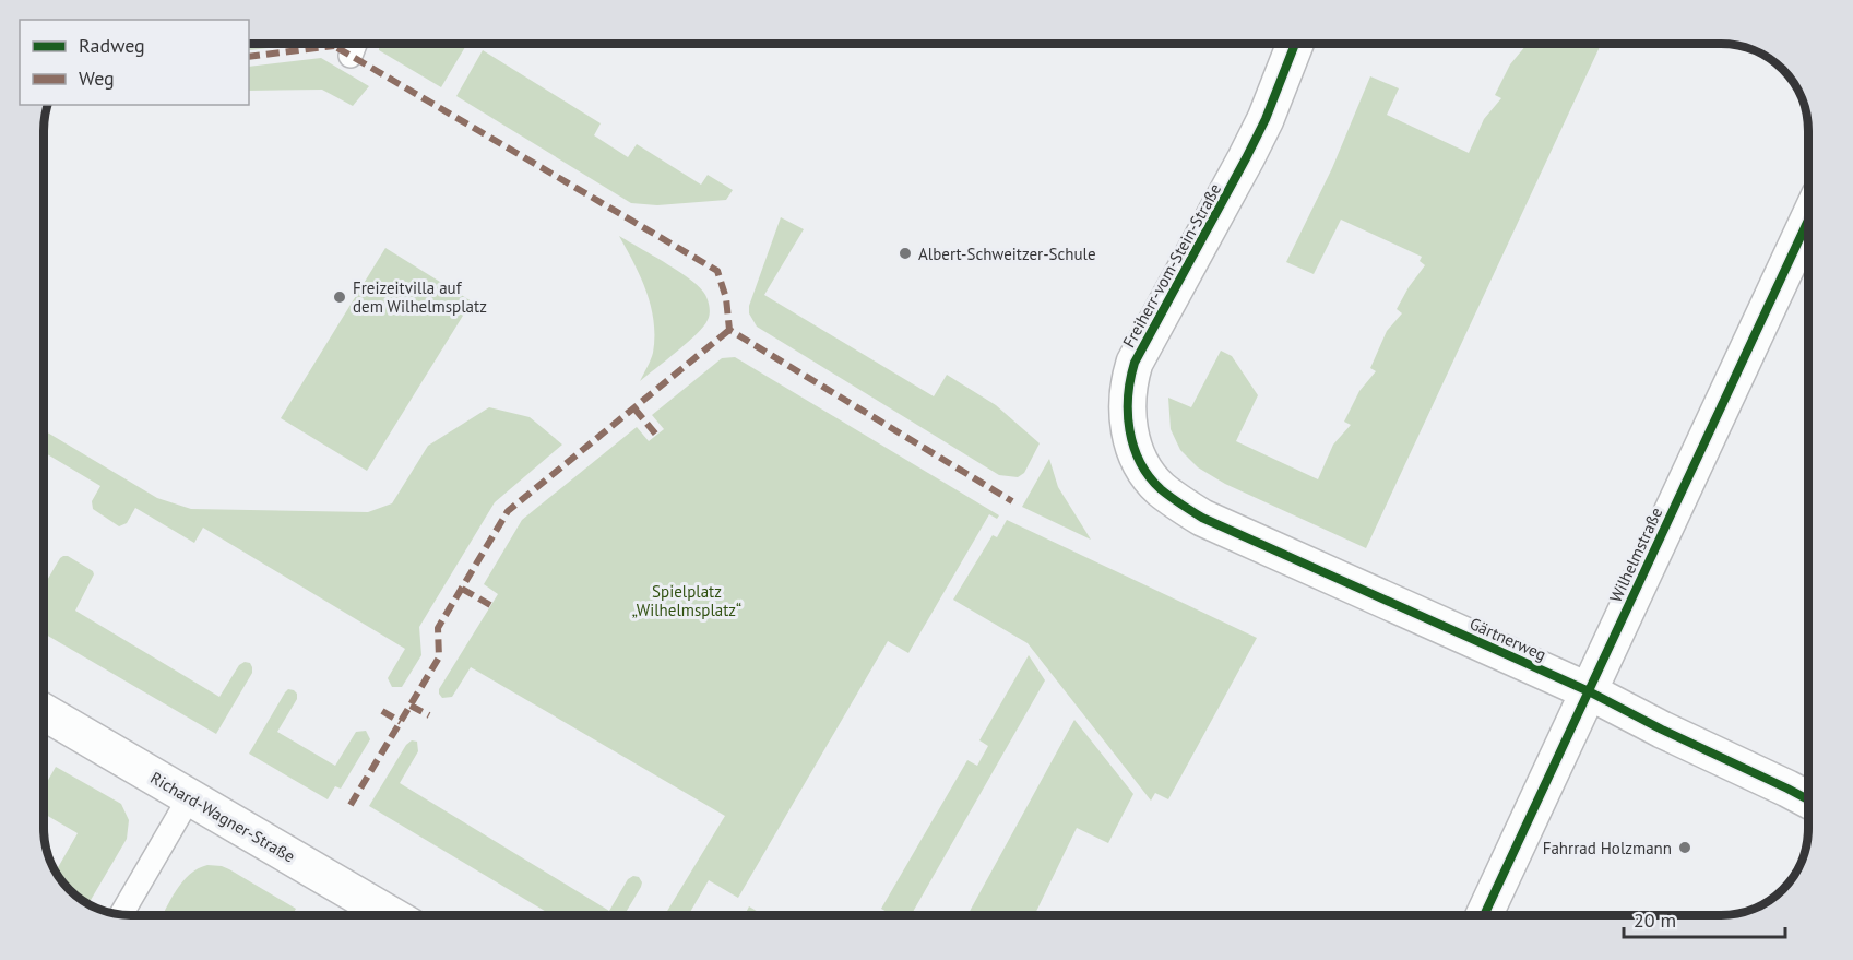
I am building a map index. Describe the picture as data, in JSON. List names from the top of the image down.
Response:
{
  "streets": {
    "street": [
      "Freiherr-vom-Stein-Straße",
      "Wilhelmstraße",
      "Gärtnerweg",
      "Richard-Wagner-Straße"
    ]
  },
  "crossings": [
    ["Freiherr-vom-Stein-Straße", "Gärtnerweg"],
    ["Wilhelmstraße", "Gärtnerweg"]
  ],
  "parks": ["Spielplatz „Wilhelmsplatz“"],
  "places": ["Albert-Schweitzer-Schule", "Freizeitvilla auf dem Wilhelmsplatz", "Fahrrad Holzmann"],
  "legend": ["Radweg", "Weg"],
  "scale_bar": "20 m"
}
